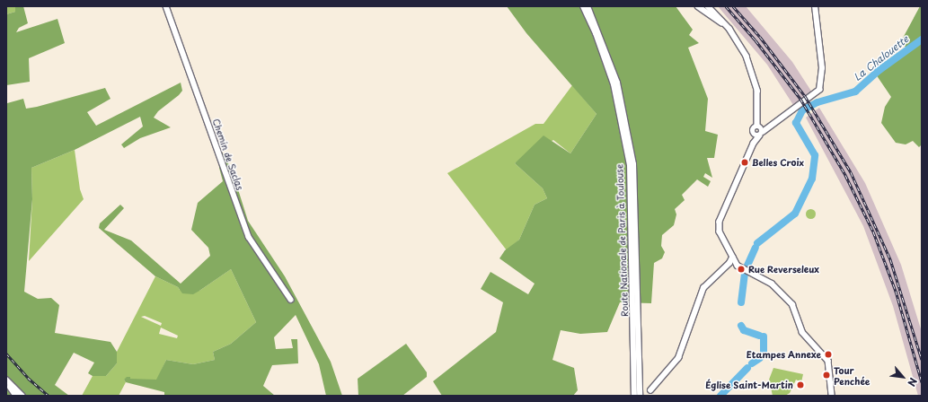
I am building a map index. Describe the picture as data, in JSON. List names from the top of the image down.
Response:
{
  "streets": {
    "main road": ["Chemin de Saclas", "Route Nationale de Paris à Toulouse"]
  },
  "water": ["La Chalouette"],
  "places": [
    "Belles Croix",
    "Rue Reverseleux",
    "Etampes Annexe",
    "Tour Penchée",
    "Église Saint-Martin"
  ],
  "north": "bottom right"
}
